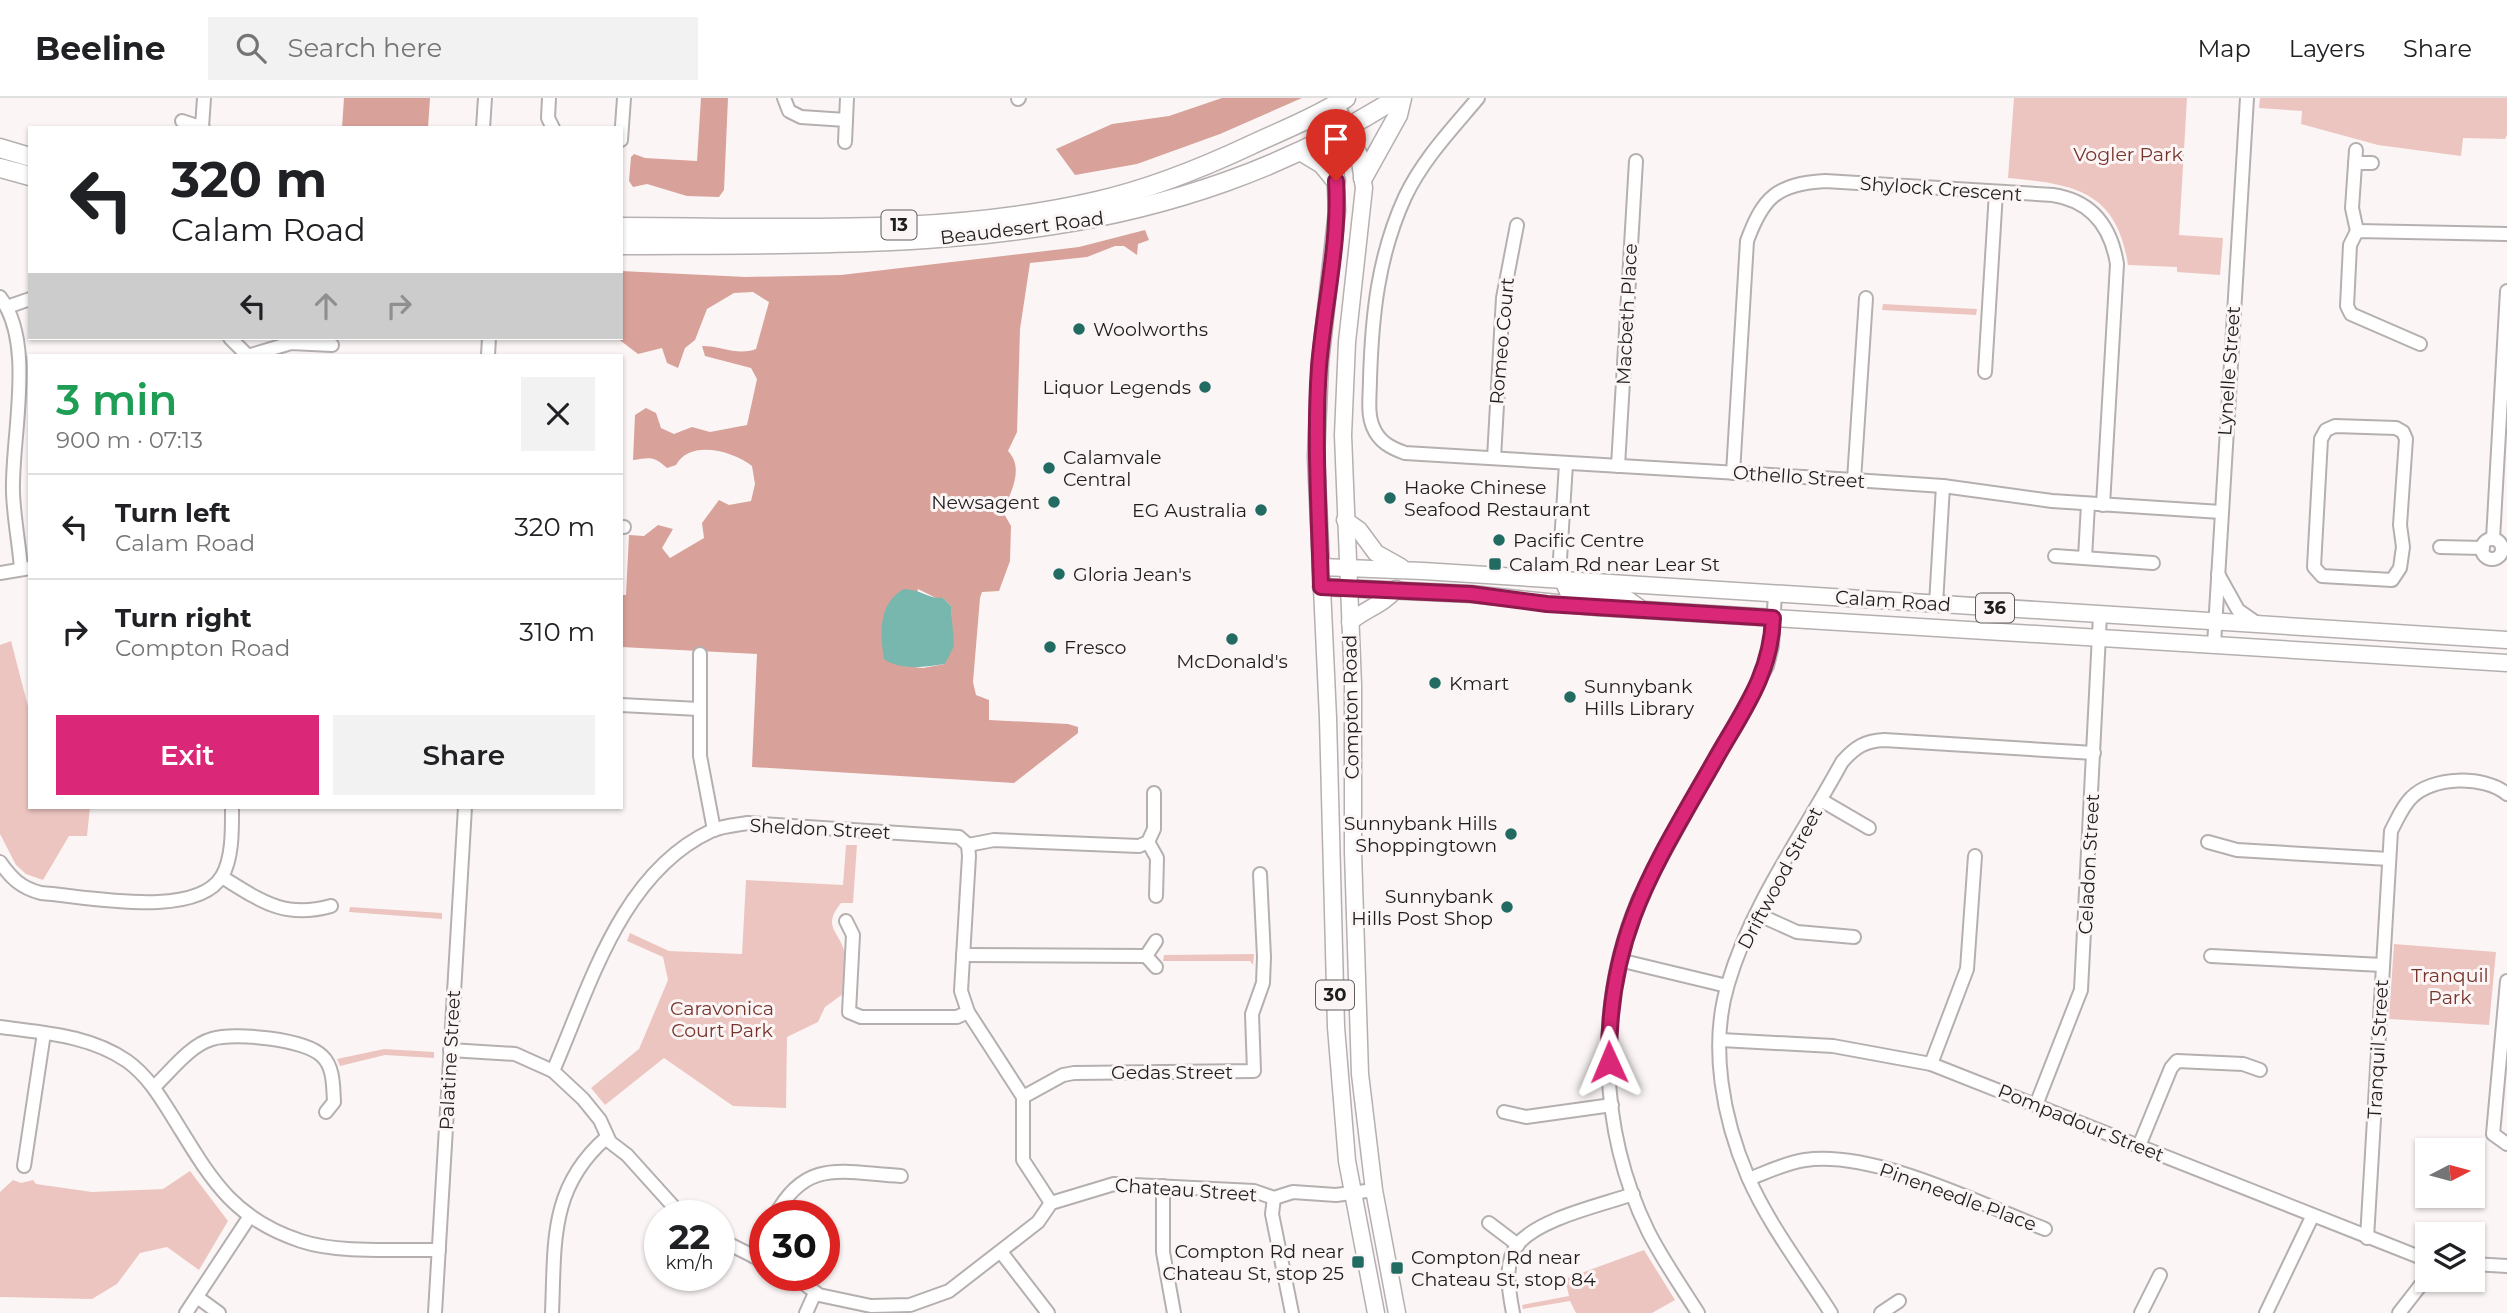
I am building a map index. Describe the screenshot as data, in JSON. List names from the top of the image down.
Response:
{
  "streets": {
    "highway": ["13", "Beaudesert Road", "30"],
    "main road": ["Calam Road", "36", "Compton Road"],
    "street": [
      "Shylock Crescent",
      "Macbeth Place",
      "Romeo Court",
      "Lynelle Street",
      "Othello Street",
      "Sheldon Street",
      "Celadon Street",
      "Driftwood Street",
      "Tranquil Street",
      "Palatine Street",
      "Gedas Street",
      "Pompadour Street",
      "Chateau Street",
      "Pineneedle Place"
    ]
  },
  "crossings": [
    ["Shylock Crescent", "Othello Street"],
    ["Beaudesert Road", "Compton Road"],
    ["Beaudesert Road", "30"],
    ["Macbeth Place", "Othello Street"],
    ["Romeo Court", "Othello Street"],
    ["Lynelle Street", "Othello Street"],
    ["Lynelle Street", "Calam Road"],
    ["Calam Road", "Compton Road"],
    ["Calam Road", "Celadon Street"],
    ["Compton Road", "30"],
    ["Compton Road", "Chateau Street"],
    ["Celadon Street", "Driftwood Street"],
    ["Celadon Street", "Pompadour Street"],
    ["Driftwood Street", "Pompadour Street"],
    ["Driftwood Street", "Pineneedle Place"],
    ["Tranquil Street", "Pompadour Street"]
  ],
  "parks": ["Vogler Park", "Tranquil Park", "Caravonica Court Park"],
  "places": {
    "other": [
      "Woolworths",
      "Liquor Legends",
      "Calamvale Central",
      "Haoke Chinese Seafood Restaurant",
      "Newsagent",
      "EG Australia",
      "Pacific Centre",
      "Gloria Jean's",
      "McDonald's",
      "Fresco",
      "Kmart",
      "Sunnybank Hills Library",
      "Sunnybank Hills Shoppingtown",
      "Sunnybank Hills Post Shop"
    ],
    "transit": ["Calam Rd near Lear St", "Compton Rd near Chateau St, stop 25", "Compton Rd near Chateau St, stop 84"]
  },
  "north": "right",
  "page": {
    "header": "Beeline",
    "search": "Search here",
    "nav": ["Map", "Layers", "Share"],
    "turn": ["320 m", "Calam Road"],
    "heading": ["3 min", "900 m · 07:13"],
    "list": [
      {
        "name": "Turn left",
        "note": "Calam Road",
        "value": "320 m"
      },
      {
        "name": "Turn right",
        "note": "Compton Road",
        "value": "310 m"
      }
    ],
    "buttons": ["Exit", "Share"],
    "speed": "22 km/h",
    "limit": "30"
  }
}
